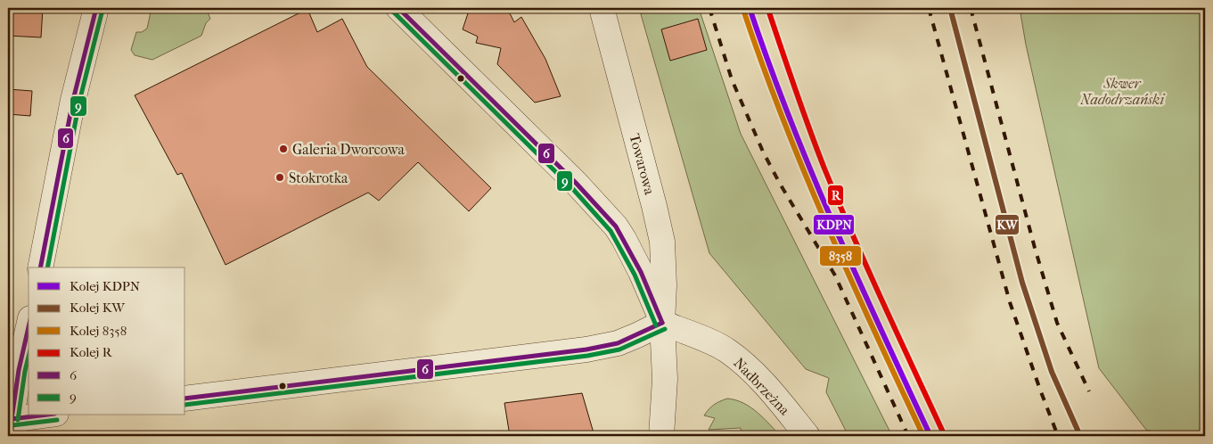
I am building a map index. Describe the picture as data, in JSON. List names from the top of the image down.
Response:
{
  "streets": {
    "street": ["Towarowa", "Nadbrzeżna"]
  },
  "crossings": [
    ["Towarowa", "Nadbrzeżna"]
  ],
  "parks": ["Skwer Nadodrzański"],
  "places": ["Galeria Dworcowa", "Stokrotka"],
  "lines": [
    "rail line KDPN",
    "rail line KW",
    "transit line 6",
    "rail line 8358",
    "rail line R",
    "transit line 9"
  ],
  "legend": [
    "Kolej KDPN",
    "Kolej KW",
    "Kolej 8358",
    "Kolej R",
    "6",
    "9"
  ]
}
